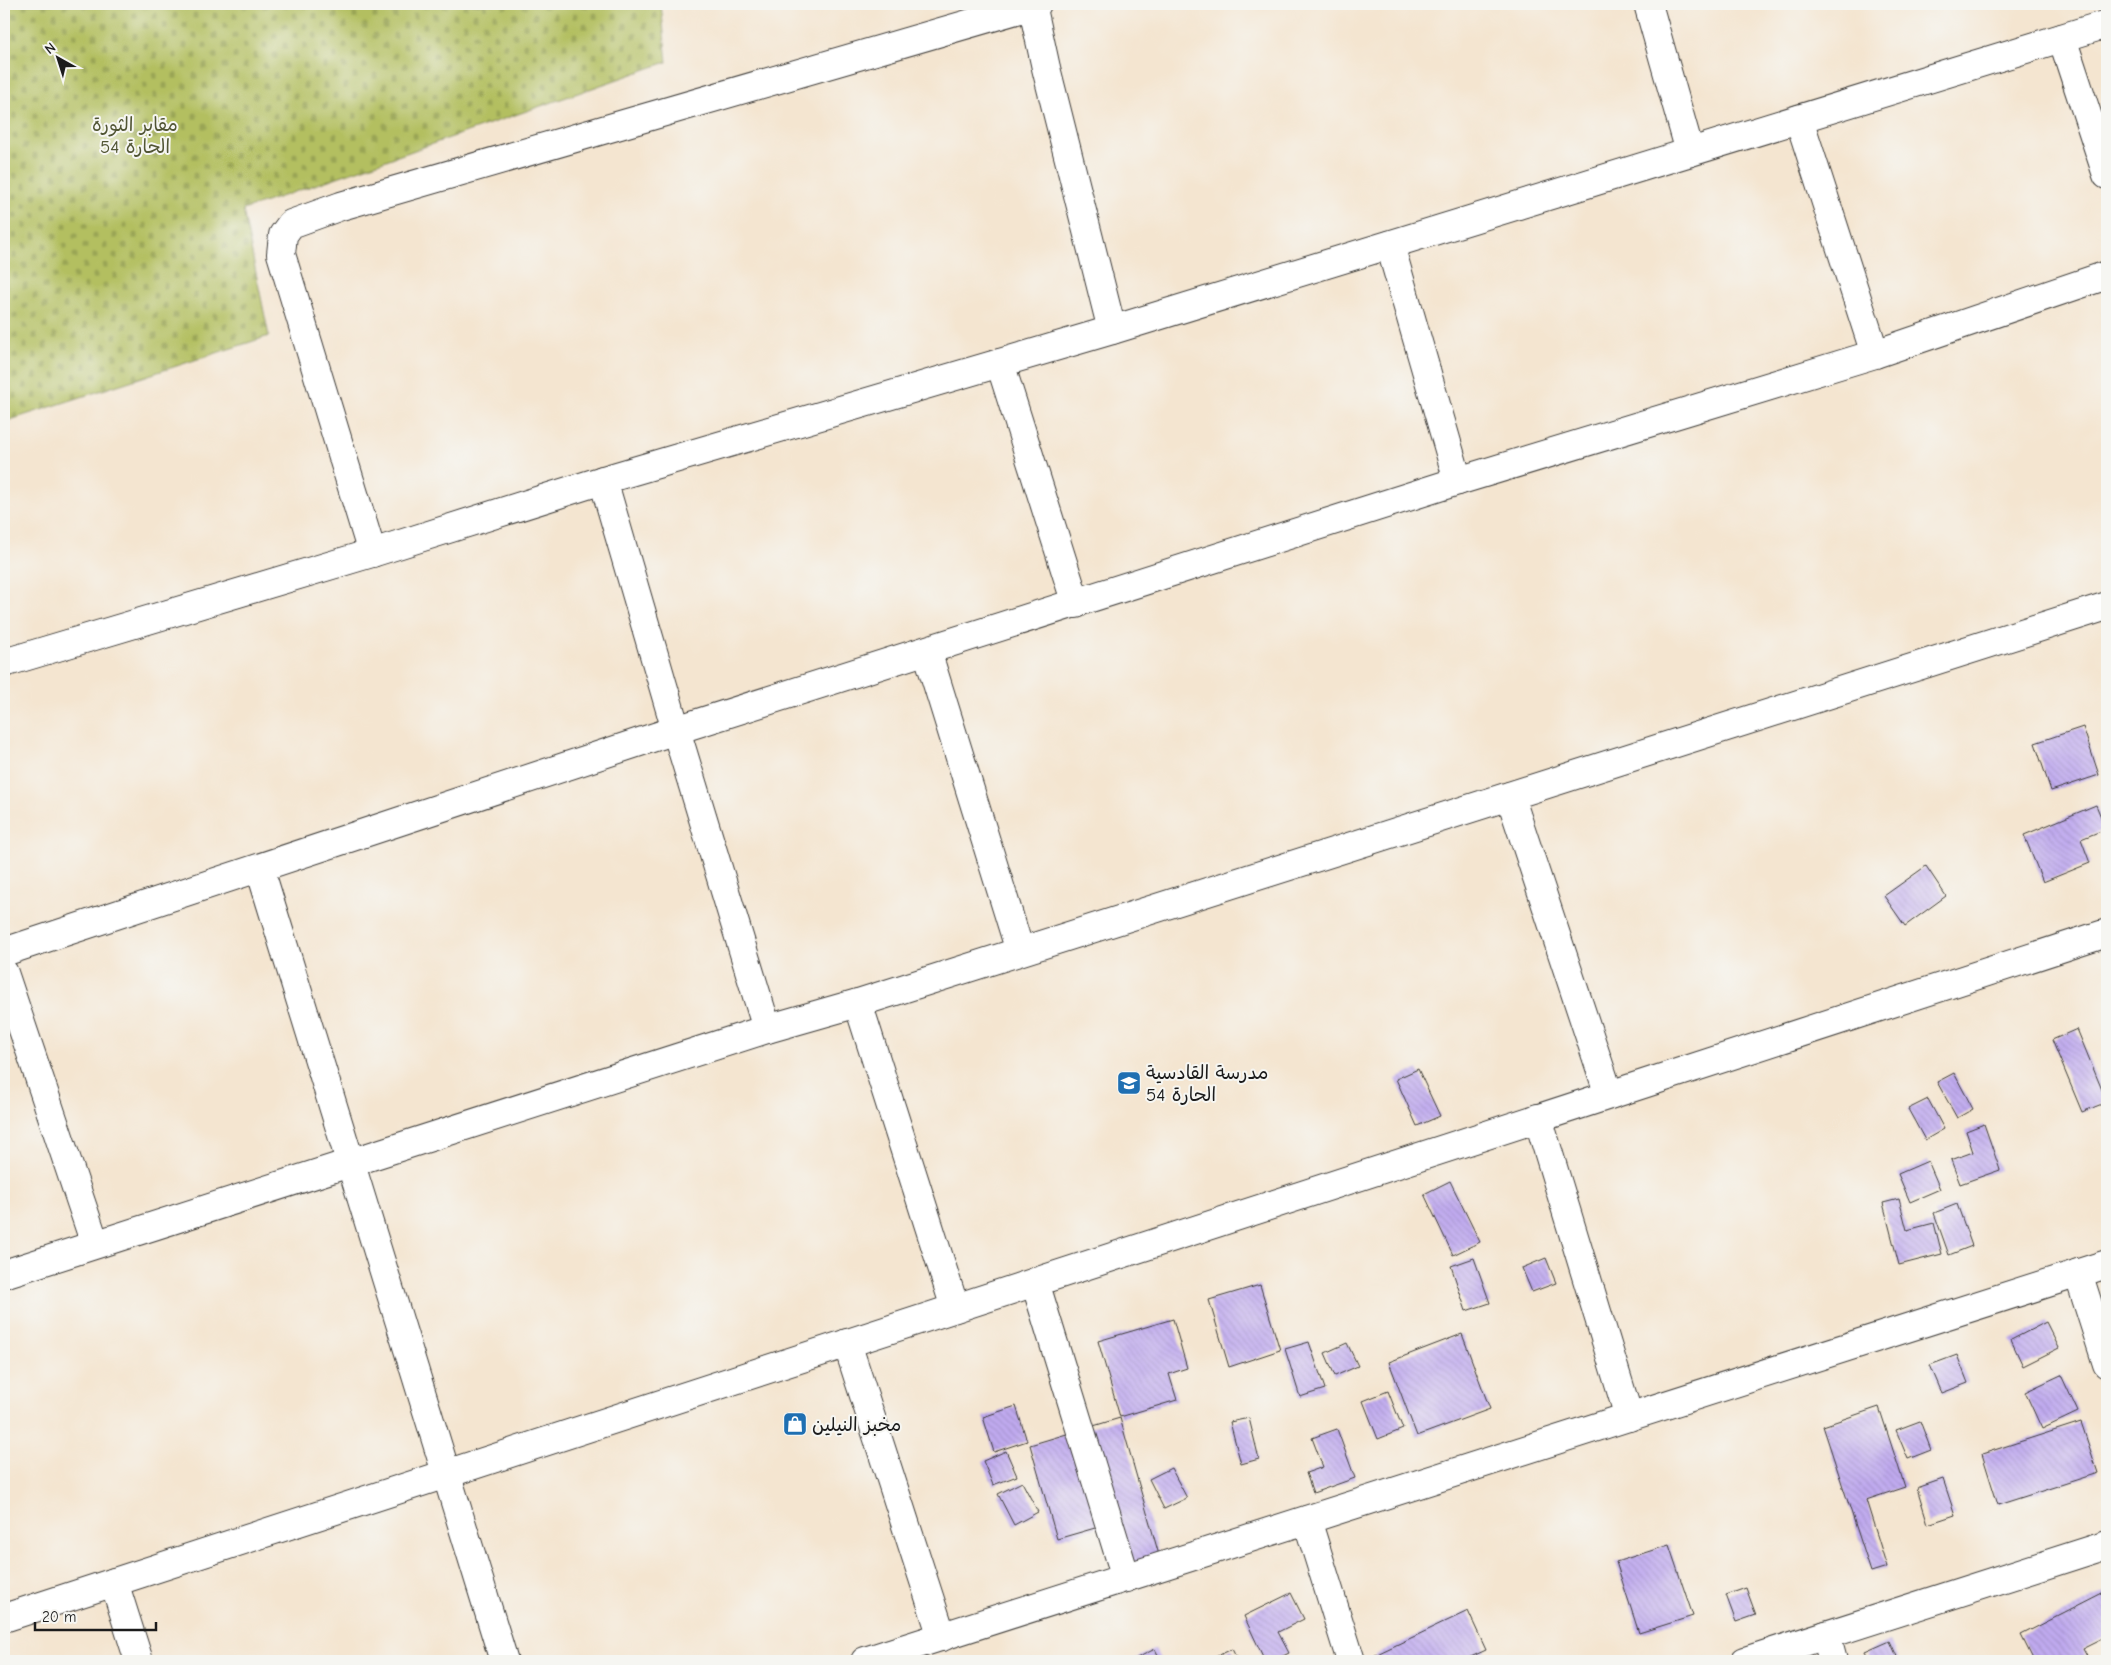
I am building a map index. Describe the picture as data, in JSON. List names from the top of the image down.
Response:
{
  "parks": ["مقابر الثورة الحارة 54"],
  "places": {
    "school or university": ["مدرسة القادسية الحارة 54"],
    "shop": ["مخبز النيلين"]
  },
  "scale_bar": "20 m",
  "north": "top left"
}
